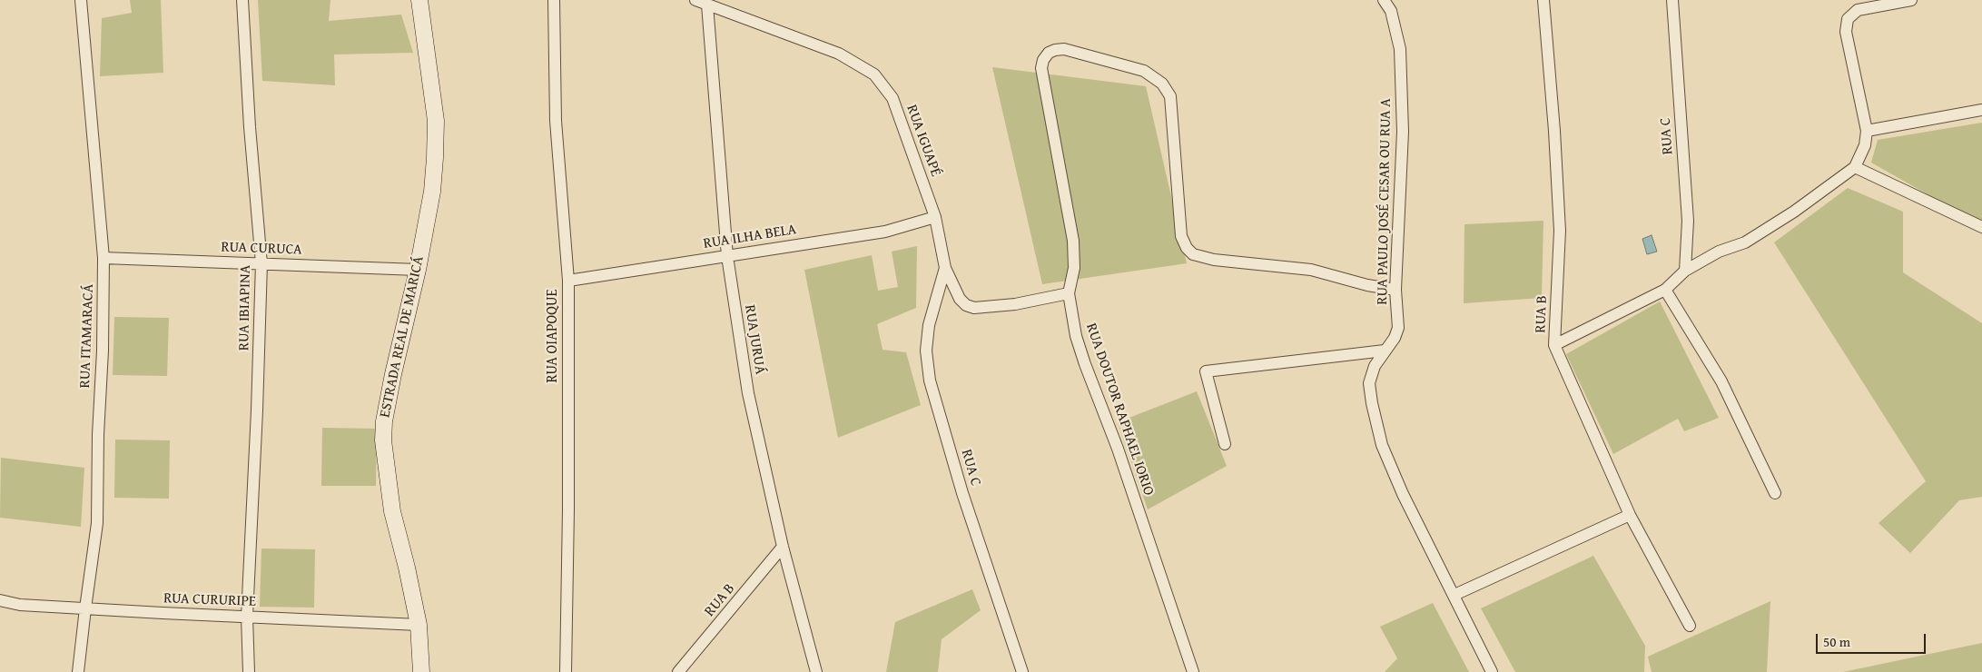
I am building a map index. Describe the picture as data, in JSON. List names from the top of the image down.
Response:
{
  "streets": {
    "main road": ["ESTRADA REAL DE MARICÁ"],
    "street": [
      "RUA C",
      "RUA IGUAPÉ",
      "RUA PAULO JOSÉ CESAR OU RUA A",
      "RUA ILHA BELA",
      "RUA CURUCA",
      "RUA IBIAPINA",
      "RUA B",
      "RUA ITAMARACÁ",
      "RUA OIAPOQUE",
      "RUA JURUÁ",
      "RUA DOUTOR RAPHAEL IORIO",
      "RUA CURURIPE"
    ]
  },
  "crossings": [
    ["RUA C", "RUA IGUAPÉ"],
    ["RUA IGUAPÉ", "RUA ILHA BELA"],
    ["RUA IGUAPÉ", "RUA JURUÁ"],
    ["RUA IGUAPÉ", "RUA DOUTOR RAPHAEL IORIO"],
    ["RUA PAULO JOSÉ CESAR OU RUA A", "RUA DOUTOR RAPHAEL IORIO"],
    ["RUA ILHA BELA", "RUA OIAPOQUE"],
    ["RUA ILHA BELA", "RUA JURUÁ"],
    ["RUA CURUCA", "RUA IBIAPINA"],
    ["RUA CURUCA", "RUA ITAMARACÁ"],
    ["RUA CURUCA", "ESTRADA REAL DE MARICÁ"],
    ["RUA IBIAPINA", "RUA CURURIPE"],
    ["RUA B", "RUA JURUÁ"],
    ["RUA ITAMARACÁ", "RUA CURURIPE"],
    ["ESTRADA REAL DE MARICÁ", "RUA CURURIPE"]
  ],
  "scale_bar": "50 m"
}
